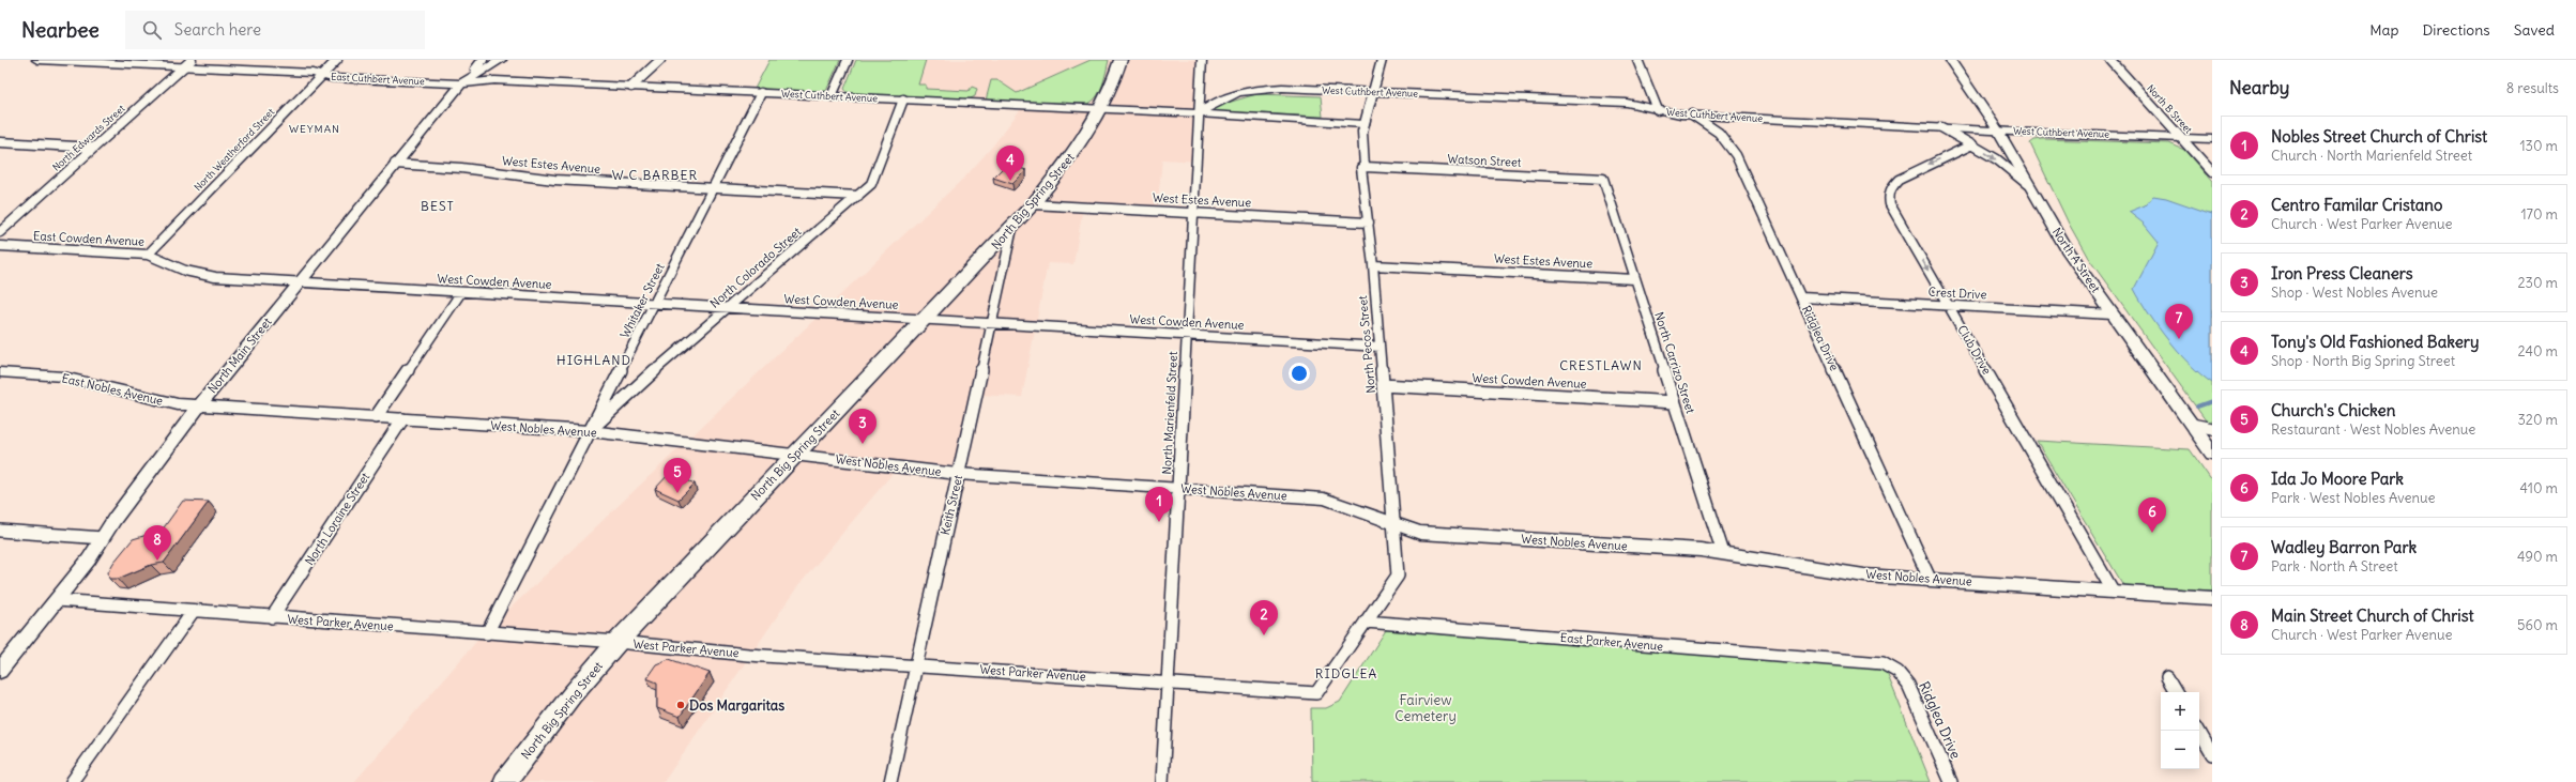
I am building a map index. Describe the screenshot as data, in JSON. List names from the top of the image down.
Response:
{
  "streets": {
    "highway": ["North Big Spring Street"],
    "main road": ["North A Street"],
    "street": [
      "East Cuthbert Avenue",
      "West Cuthbert Avenue",
      "North B Street",
      "North Edwards Street",
      "North Weatherford Street",
      "Watson Street",
      "West Estes Avenue",
      "East Cowden Avenue",
      "North Colorado Street",
      "West Cowden Avenue",
      "Crest Drive",
      "Whitaker Street",
      "Ridglea Drive",
      "North Pecos Street",
      "Club Drive",
      "North Main Street",
      "North Carrizo Street",
      "East Nobles Avenue",
      "North Marienfeld Street",
      "West Nobles Avenue",
      "Keith Street",
      "North Loraine Street",
      "West Parker Avenue",
      "East Parker Avenue"
    ]
  },
  "crossings": [
    ["East Cuthbert Avenue", "West Cuthbert Avenue"],
    ["East Cuthbert Avenue", "North Edwards Street"],
    ["East Cuthbert Avenue", "North Weatherford Street"],
    ["East Cuthbert Avenue", "North Main Street"],
    ["West Cuthbert Avenue", "North B Street"],
    ["West Cuthbert Avenue", "North Big Spring Street"],
    ["West Cuthbert Avenue", "North A Street"],
    ["West Cuthbert Avenue", "North Colorado Street"],
    ["West Cuthbert Avenue", "Whitaker Street"],
    ["West Cuthbert Avenue", "Ridglea Drive"],
    ["West Cuthbert Avenue", "North Pecos Street"],
    ["West Cuthbert Avenue", "North Main Street"],
    ["West Cuthbert Avenue", "North Marienfeld Street"],
    ["North Weatherford Street", "East Cowden Avenue"],
    ["Watson Street", "North Pecos Street"],
    ["Watson Street", "North Carrizo Street"],
    ["West Estes Avenue", "North Big Spring Street"],
    ["West Estes Avenue", "North Colorado Street"],
    ["West Estes Avenue", "Whitaker Street"],
    ["West Estes Avenue", "North Pecos Street"],
    ["West Estes Avenue", "North Main Street"],
    ["West Estes Avenue", "North Carrizo Street"],
    ["West Estes Avenue", "North Marienfeld Street"],
    ["North Big Spring Street", "West Cowden Avenue"],
    ["North Big Spring Street", "West Nobles Avenue"],
    ["North Big Spring Street", "Keith Street"],
    ["North Big Spring Street", "West Parker Avenue"],
    ["East Cowden Avenue", "West Cowden Avenue"],
    ["East Cowden Avenue", "North Main Street"],
    ["North A Street", "Crest Drive"],
    ["North Colorado Street", "West Cowden Avenue"],
    ["North Colorado Street", "Whitaker Street"],
    ["North Colorado Street", "West Nobles Avenue"],
    ["West Cowden Avenue", "Whitaker Street"],
    ["West Cowden Avenue", "North Pecos Street"],
    ["West Cowden Avenue", "North Main Street"],
    ["West Cowden Avenue", "North Carrizo Street"],
    ["West Cowden Avenue", "North Marienfeld Street"],
    ["West Cowden Avenue", "Keith Street"],
    ["Crest Drive", "Ridglea Drive"],
    ["Crest Drive", "Club Drive"],
    ["Whitaker Street", "West Nobles Avenue"],
    ["Whitaker Street", "West Parker Avenue"],
    ["Ridglea Drive", "West Nobles Avenue"],
    ["Ridglea Drive", "East Parker Avenue"],
    ["North Pecos Street", "West Nobles Avenue"],
    ["North Pecos Street", "West Parker Avenue"],
    ["North Pecos Street", "East Parker Avenue"],
    ["Club Drive", "West Nobles Avenue"],
    ["North Main Street", "East Nobles Avenue"],
    ["North Main Street", "West Nobles Avenue"],
    ["North Main Street", "West Parker Avenue"],
    ["North Carrizo Street", "West Nobles Avenue"],
    ["East Nobles Avenue", "West Nobles Avenue"],
    ["North Marienfeld Street", "West Nobles Avenue"],
    ["North Marienfeld Street", "West Parker Avenue"],
    ["West Nobles Avenue", "Keith Street"],
    ["West Nobles Avenue", "North Loraine Street"],
    ["Keith Street", "West Parker Avenue"],
    ["North Loraine Street", "West Parker Avenue"],
    ["West Parker Avenue", "East Parker Avenue"]
  ],
  "districts": [
    "WEYMAN",
    "W C BARBER",
    "BEST",
    "HIGHLAND",
    "CRESTLAWN",
    "RIDGLEA"
  ],
  "parks": ["Fairview Cemetery"],
  "places": ["Dos Margaritas"],
  "page": {
    "header": "Nearbee",
    "search": "Search here",
    "nav": ["Map", "Directions", "Saved"],
    "heading": ["Nearby", "8 results"],
    "list": [
      {
        "mark": "1",
        "name": "Nobles Street Church of Christ",
        "note": "Church · North Marienfeld Street",
        "value": "130 m"
      },
      {
        "mark": "2",
        "name": "Centro Familar Cristano",
        "note": "Church · West Parker Avenue",
        "value": "170 m"
      },
      {
        "mark": "3",
        "name": "Iron Press Cleaners",
        "note": "Shop · West Nobles Avenue",
        "value": "230 m"
      },
      {
        "mark": "4",
        "name": "Tony's Old Fashioned Bakery",
        "note": "Shop · North Big Spring Street",
        "value": "240 m"
      },
      {
        "mark": "5",
        "name": "Church's Chicken",
        "note": "Restaurant · West Nobles Avenue",
        "value": "320 m"
      },
      {
        "mark": "6",
        "name": "Ida Jo Moore Park",
        "note": "Park · West Nobles Avenue",
        "value": "410 m"
      },
      {
        "mark": "7",
        "name": "Wadley Barron Park",
        "note": "Park · North A Street",
        "value": "490 m"
      },
      {
        "mark": "8",
        "name": "Main Street Church of Christ",
        "note": "Church · West Parker Avenue",
        "value": "560 m"
      }
    ],
    "pins": [
      "4",
      "7",
      "3",
      "5",
      "1",
      "6",
      "8",
      "2"
    ],
    "map_buttons": ["+", "−"]
  }
}
